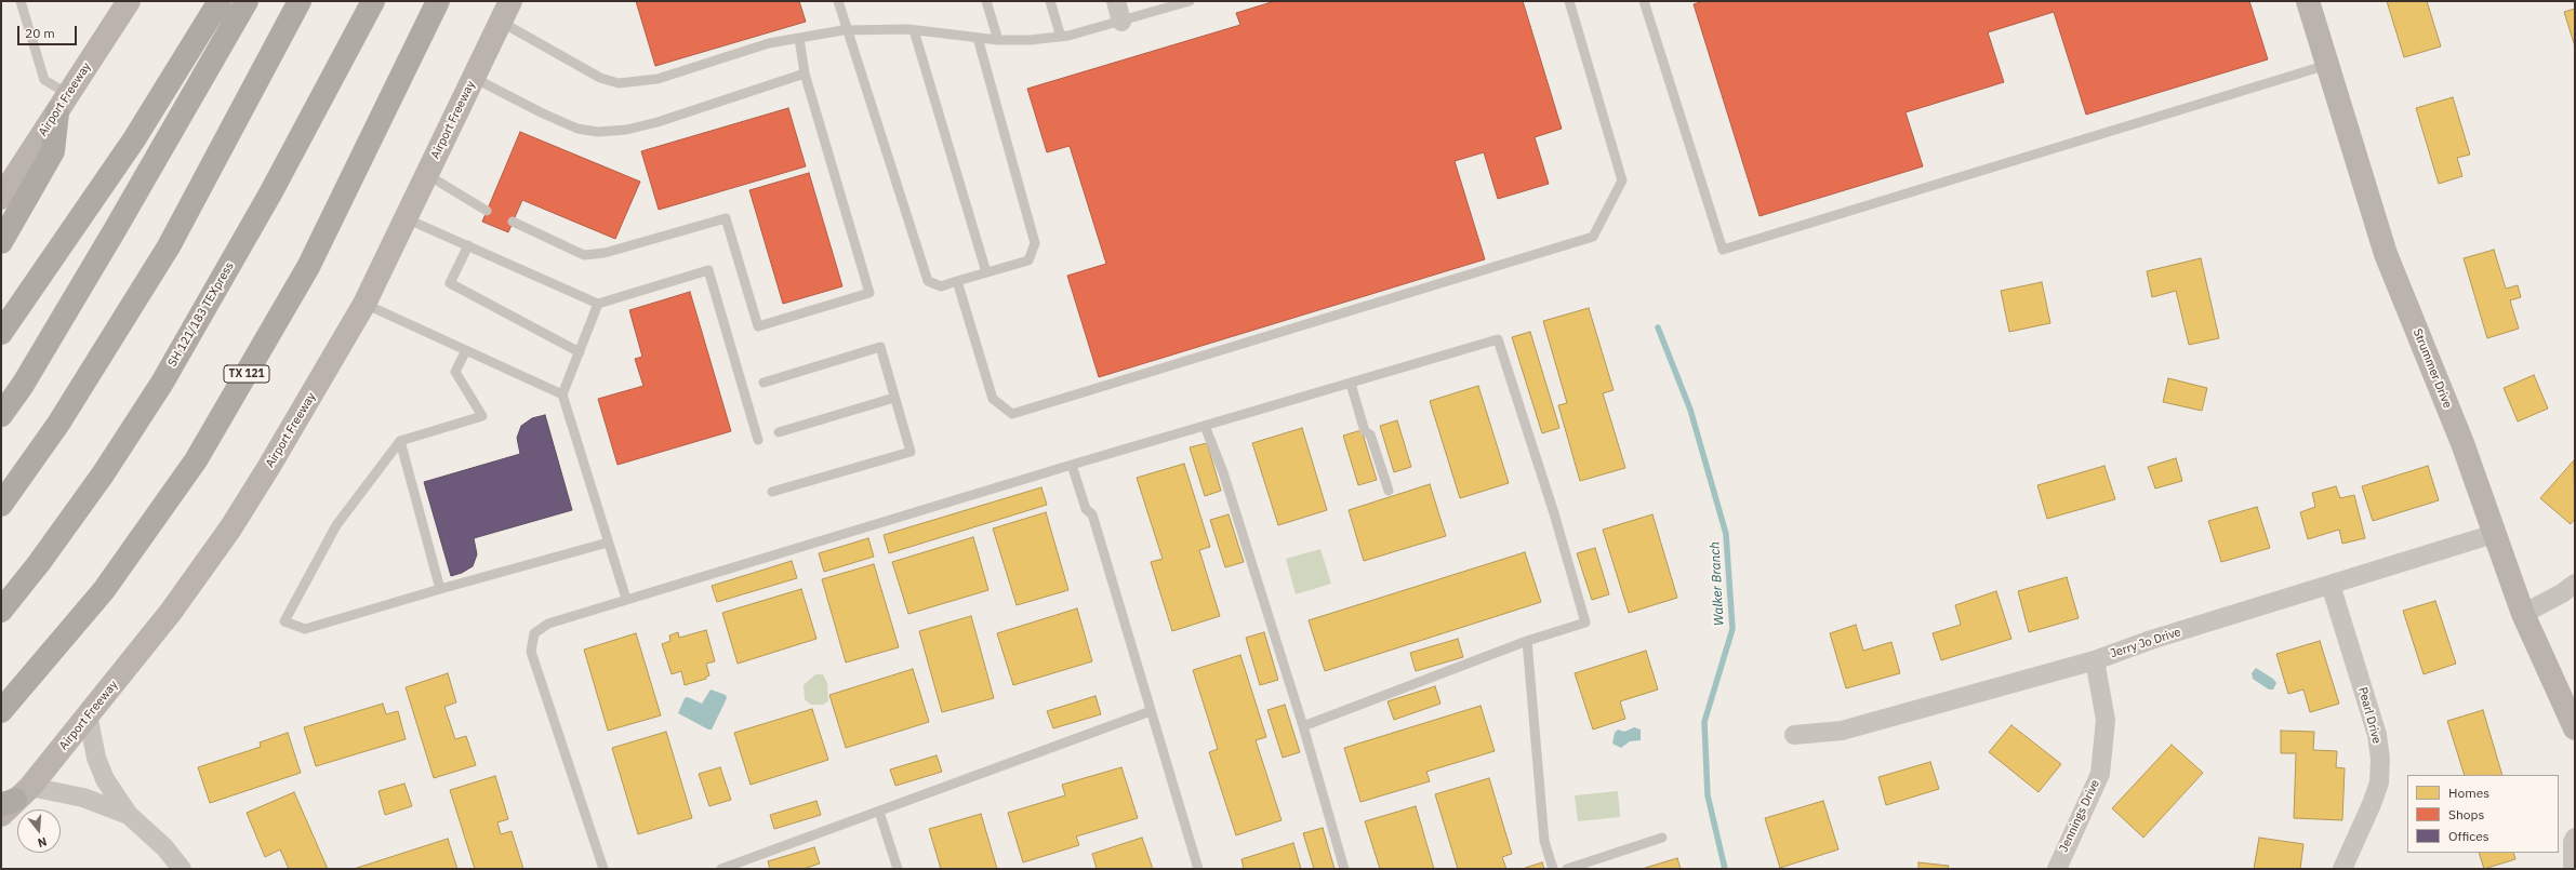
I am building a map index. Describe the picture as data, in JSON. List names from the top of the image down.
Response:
{
  "streets": {
    "highway": ["SH 121/183 TEXpress", "TX 121"],
    "main road": ["Airport Freeway", "Strummer Drive"],
    "street": ["Jerry Jo Drive", "Pearl Drive", "Jennings Drive"]
  },
  "crossings": [
    ["Strummer Drive", "Jerry Jo Drive"],
    ["Jerry Jo Drive", "Pearl Drive"],
    ["Jerry Jo Drive", "Jennings Drive"]
  ],
  "water": ["Walker Branch"],
  "legend": ["Homes", "Shops", "Offices"],
  "scale_bar": "20 m",
  "north": "bottom"
}
